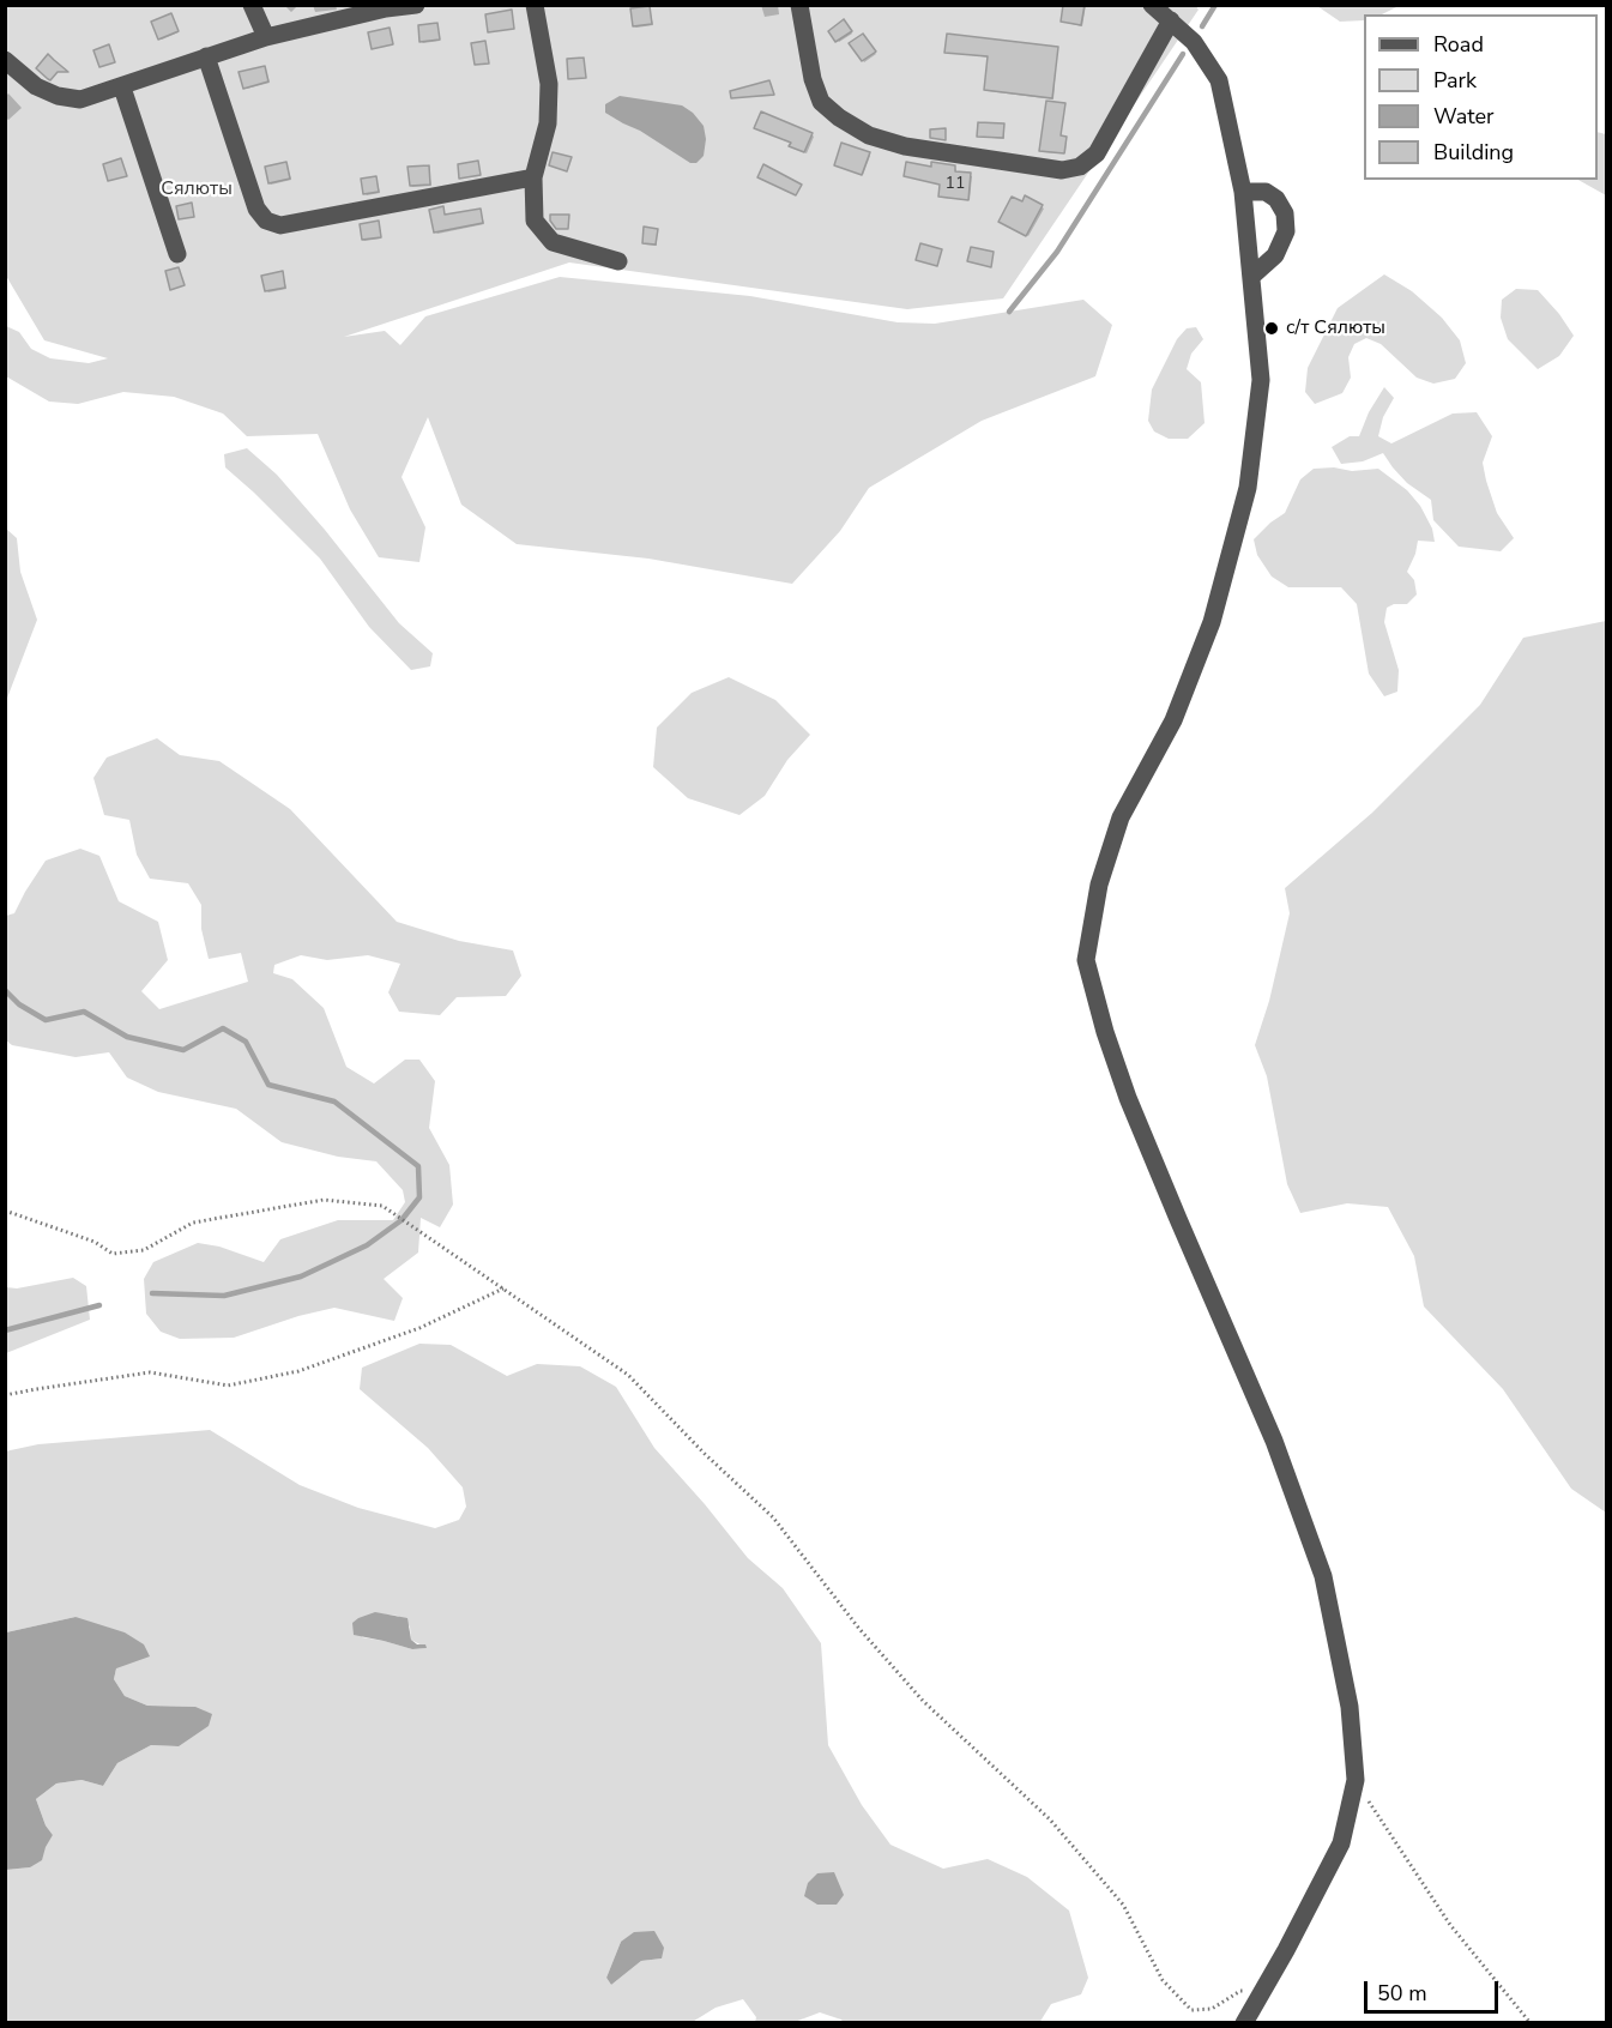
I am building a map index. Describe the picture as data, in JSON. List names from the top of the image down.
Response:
{
  "parks": ["Сялюты"],
  "places": ["с/т Сялюты"],
  "house_numbers": ["11"],
  "legend": [
    "Road",
    "Park",
    "Water",
    "Building"
  ],
  "scale_bar": "50 m"
}
